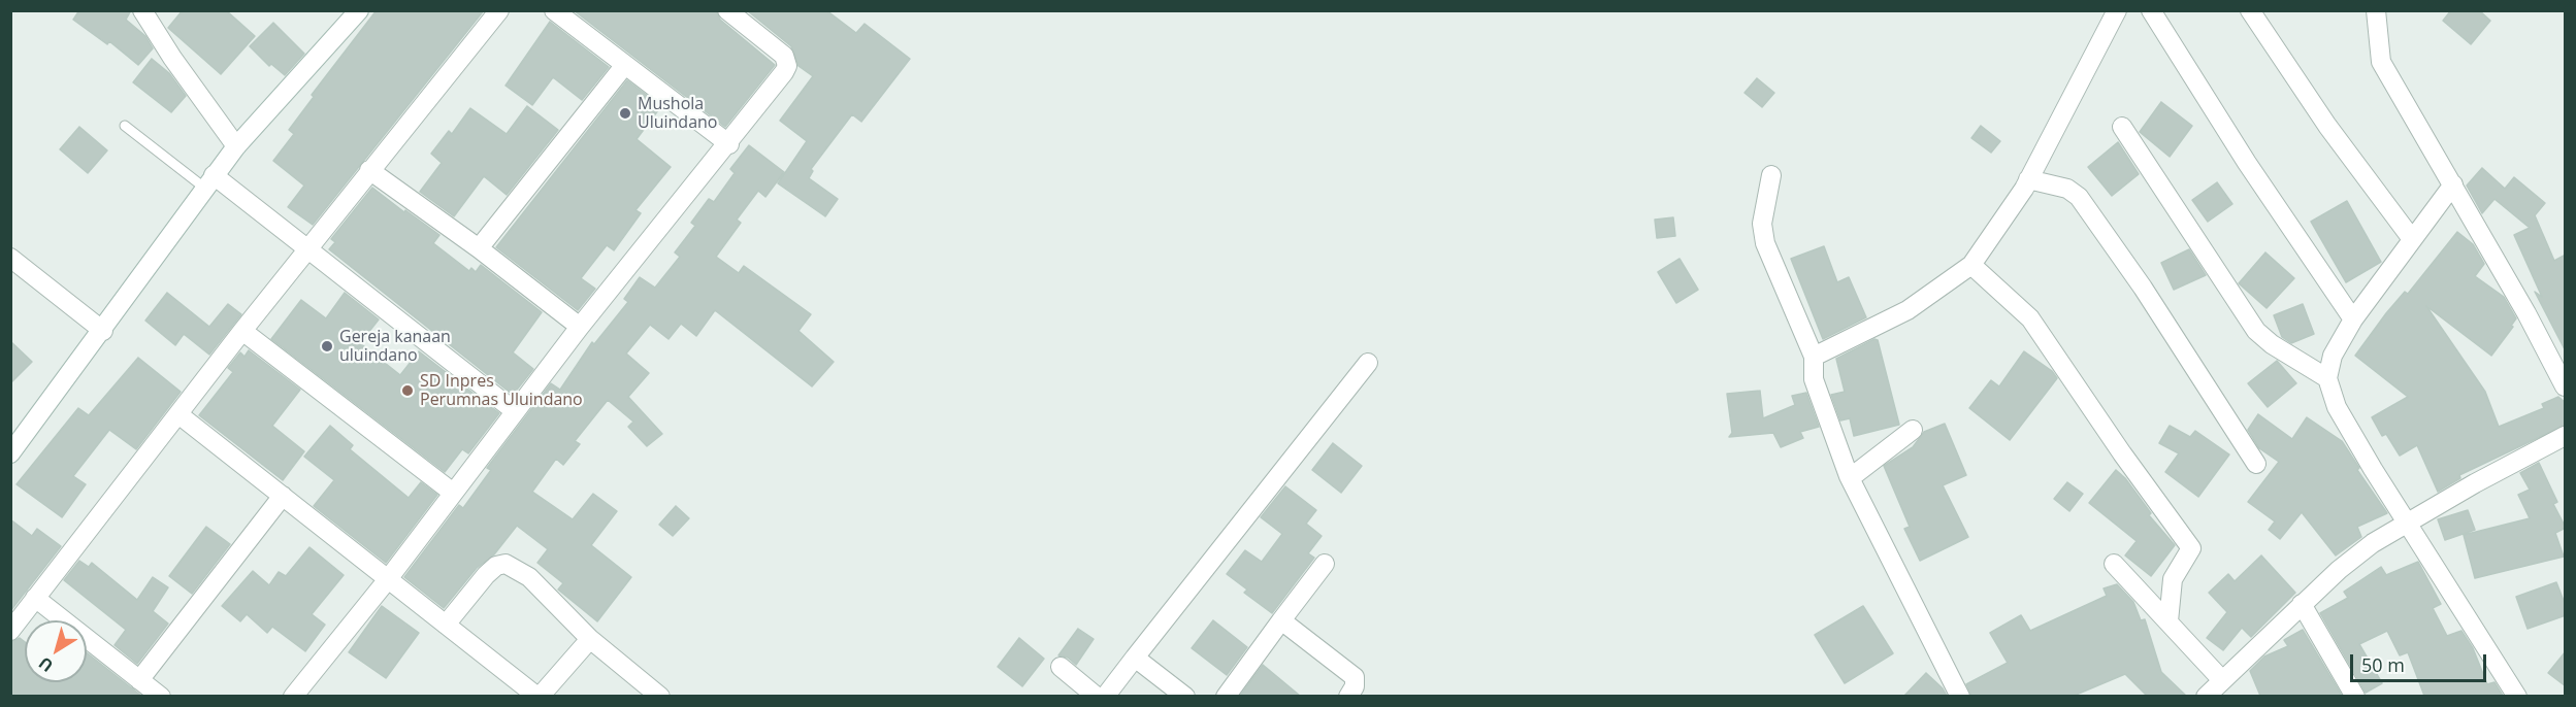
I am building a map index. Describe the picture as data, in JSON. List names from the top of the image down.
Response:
{
  "places": ["Mushola Uluindano", "Gereja kanaan uluindano", "SD Inpres Perumnas Uluindano"],
  "scale_bar": "50 m",
  "north": "bottom left"
}
